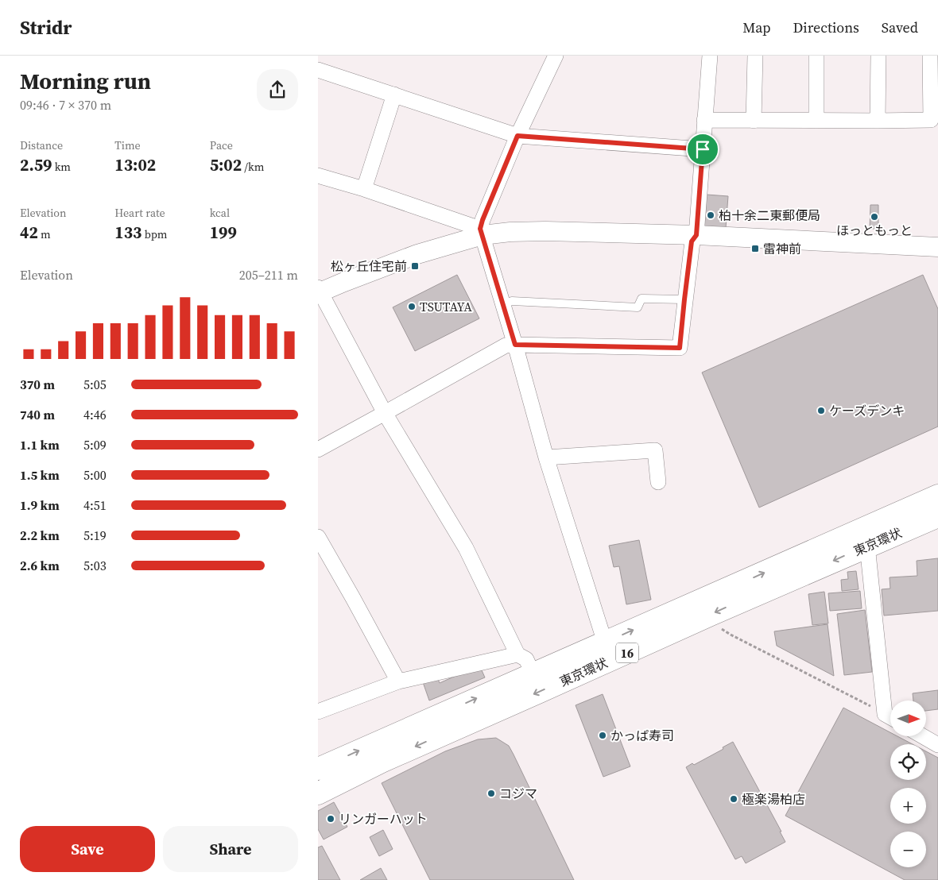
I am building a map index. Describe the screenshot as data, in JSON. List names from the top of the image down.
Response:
{
  "streets": {
    "highway": ["東京環状", "16"]
  },
  "places": {
    "other": [
      "柏十余二東郵便局",
      "ほっともっと",
      "TSUTAYA",
      "ケーズデンキ",
      "かっぱ寿司",
      "コジマ",
      "極楽湯柏店",
      "リンガーハット"
    ],
    "transit": ["雷神前", "松ヶ丘住宅前"]
  },
  "north": "right",
  "page": {
    "header": "Stridr",
    "nav": ["Map", "Directions", "Saved"],
    "heading": ["Morning run", "09:46 · 7 × 370 m"],
    "stats": [
      ["Distance", "2.59 km"],
      ["Time", "13:02"],
      ["Pace", "5:02 /km"],
      ["Elevation", "42 m"],
      ["Heart rate", "133 bpm"],
      ["kcal", "199"]
    ],
    "chart": ["Elevation", "205–211 m"],
    "list": [
      {
        "name": "370 m",
        "note": "5:05"
      },
      {
        "name": "740 m",
        "note": "4:46"
      },
      {
        "name": "1.1 km",
        "note": "5:09"
      },
      {
        "name": "1.5 km",
        "note": "5:00"
      },
      {
        "name": "1.9 km",
        "note": "4:51"
      },
      {
        "name": "2.2 km",
        "note": "5:19"
      },
      {
        "name": "2.6 km",
        "note": "5:03"
      }
    ],
    "map_buttons": ["+", "−"],
    "buttons": ["Save", "Share"]
  }
}
